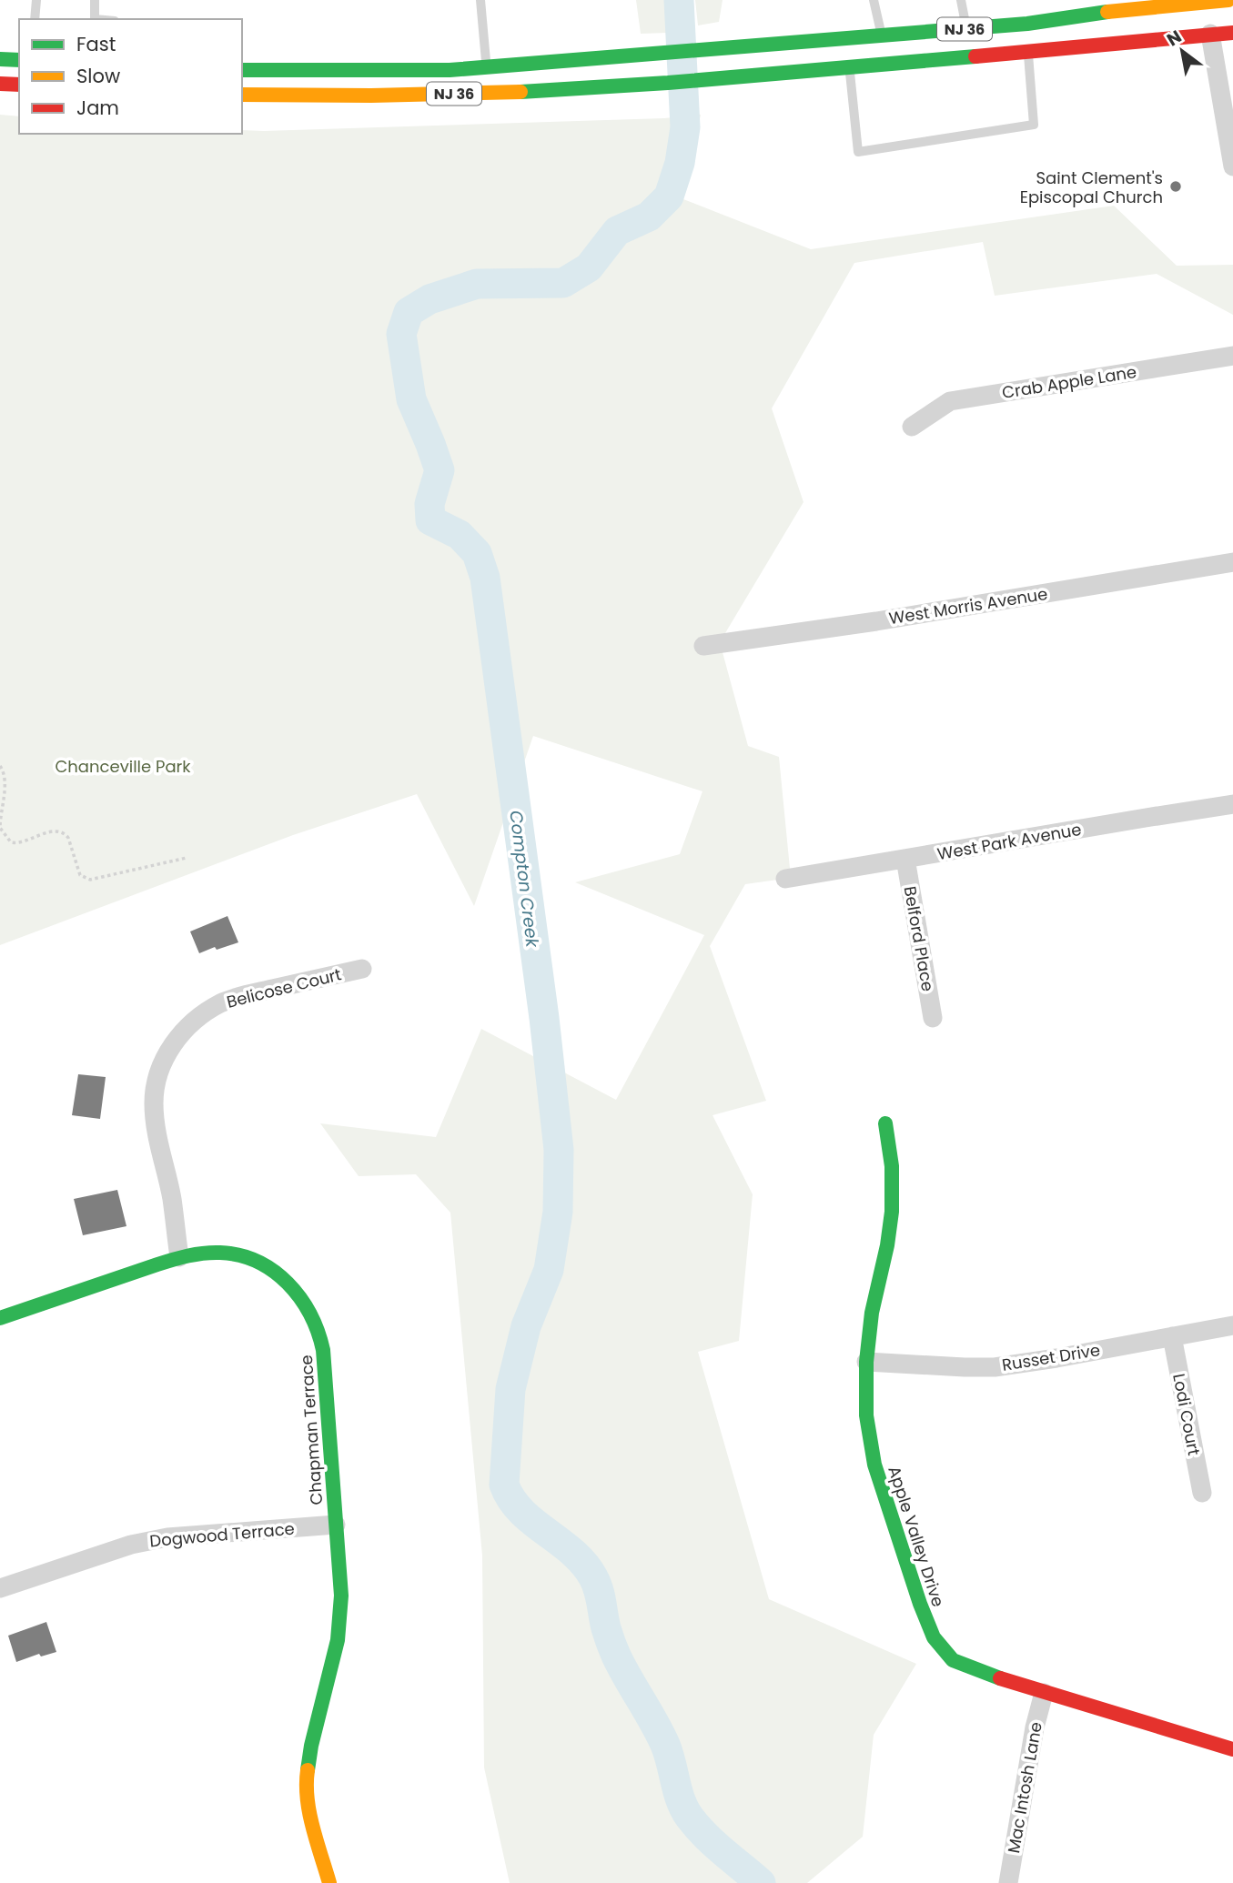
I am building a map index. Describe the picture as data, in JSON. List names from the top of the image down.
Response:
{
  "streets": {
    "main road": ["NJ 36", "Chapman Terrace", "Apple Valley Drive"],
    "street": [
      "Crab Apple Lane",
      "West Morris Avenue",
      "West Park Avenue",
      "Belford Place",
      "Belicose Court",
      "Russet Drive",
      "Lodi Court",
      "Dogwood Terrace",
      "Mac Intosh Lane"
    ]
  },
  "crossings": [
    ["West Park Avenue", "Belford Place"],
    ["Belicose Court", "Chapman Terrace"],
    ["Russet Drive", "Lodi Court"],
    ["Russet Drive", "Apple Valley Drive"],
    ["Chapman Terrace", "Dogwood Terrace"],
    ["Apple Valley Drive", "Mac Intosh Lane"]
  ],
  "water": ["Compton Creek"],
  "parks": ["Chanceville Park"],
  "places": ["Saint Clement's Episcopal Church"],
  "legend": ["Fast", "Slow", "Jam"],
  "north": "top left"
}
